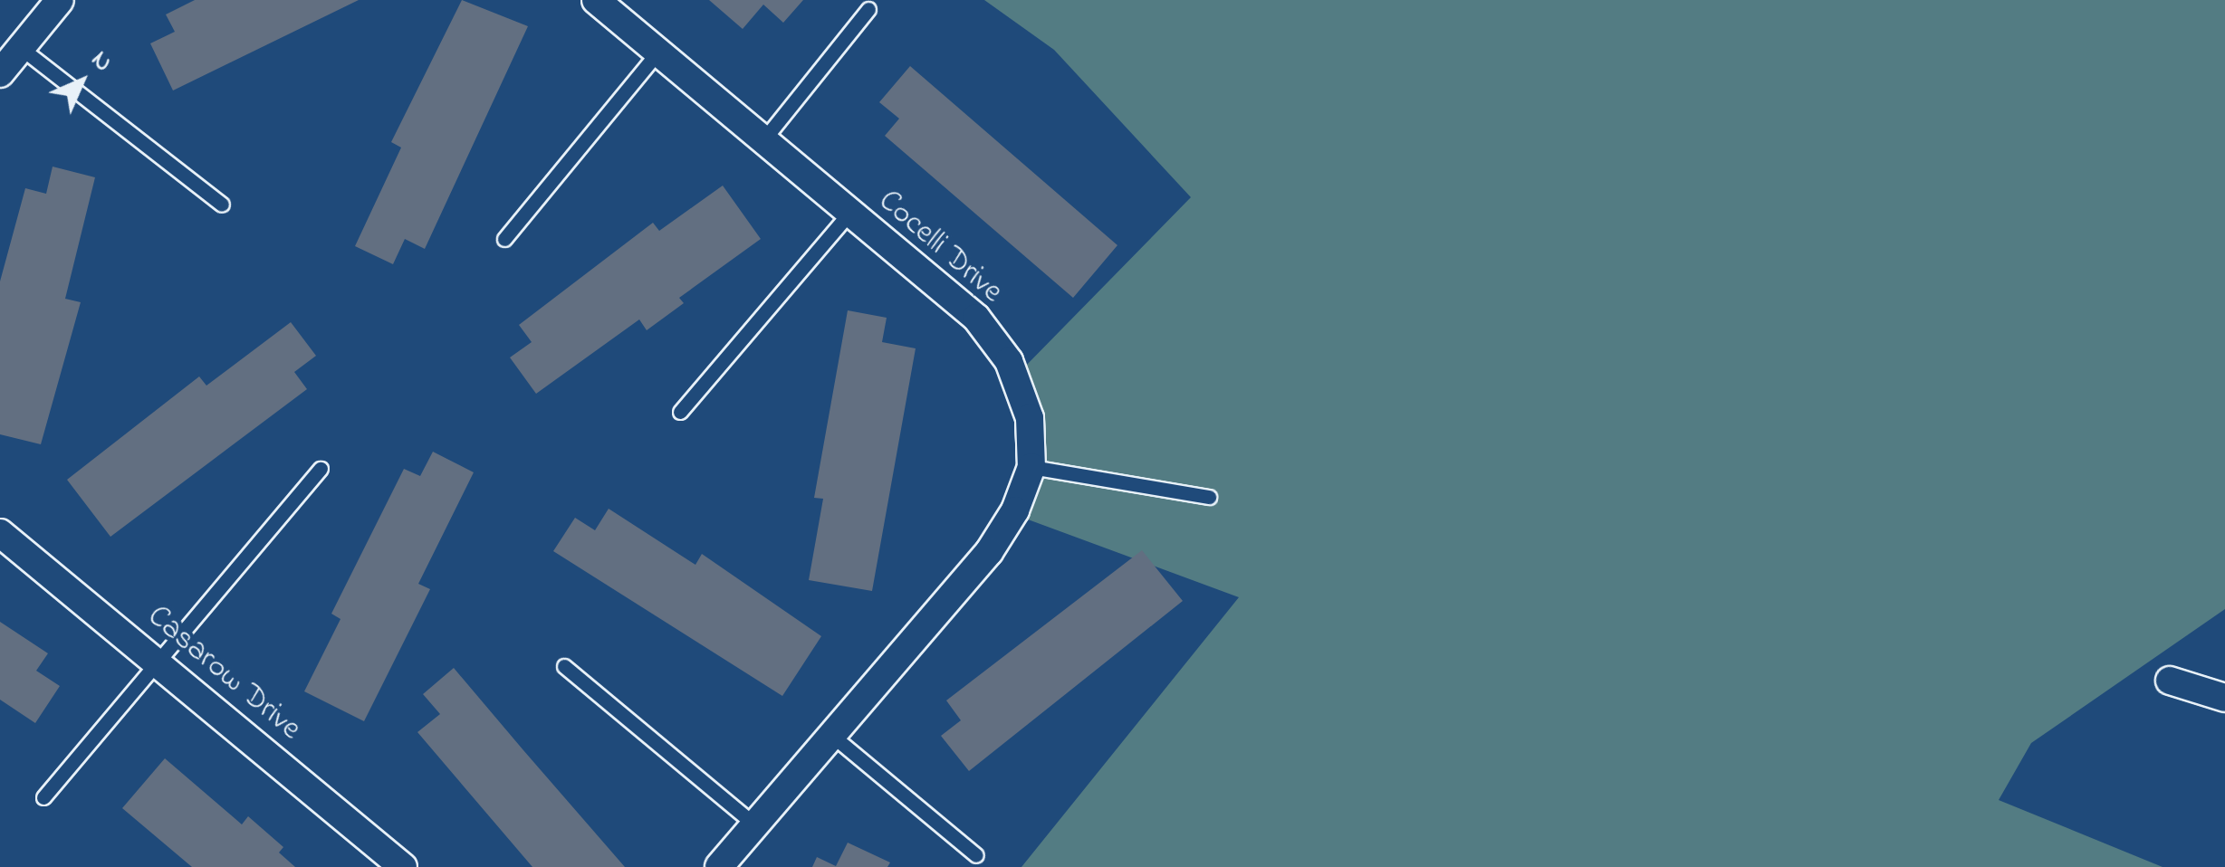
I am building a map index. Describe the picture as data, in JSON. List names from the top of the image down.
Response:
{
  "streets": {
    "street": ["Cocelli Drive", "Casarow Drive"]
  },
  "north": "top right"
}
